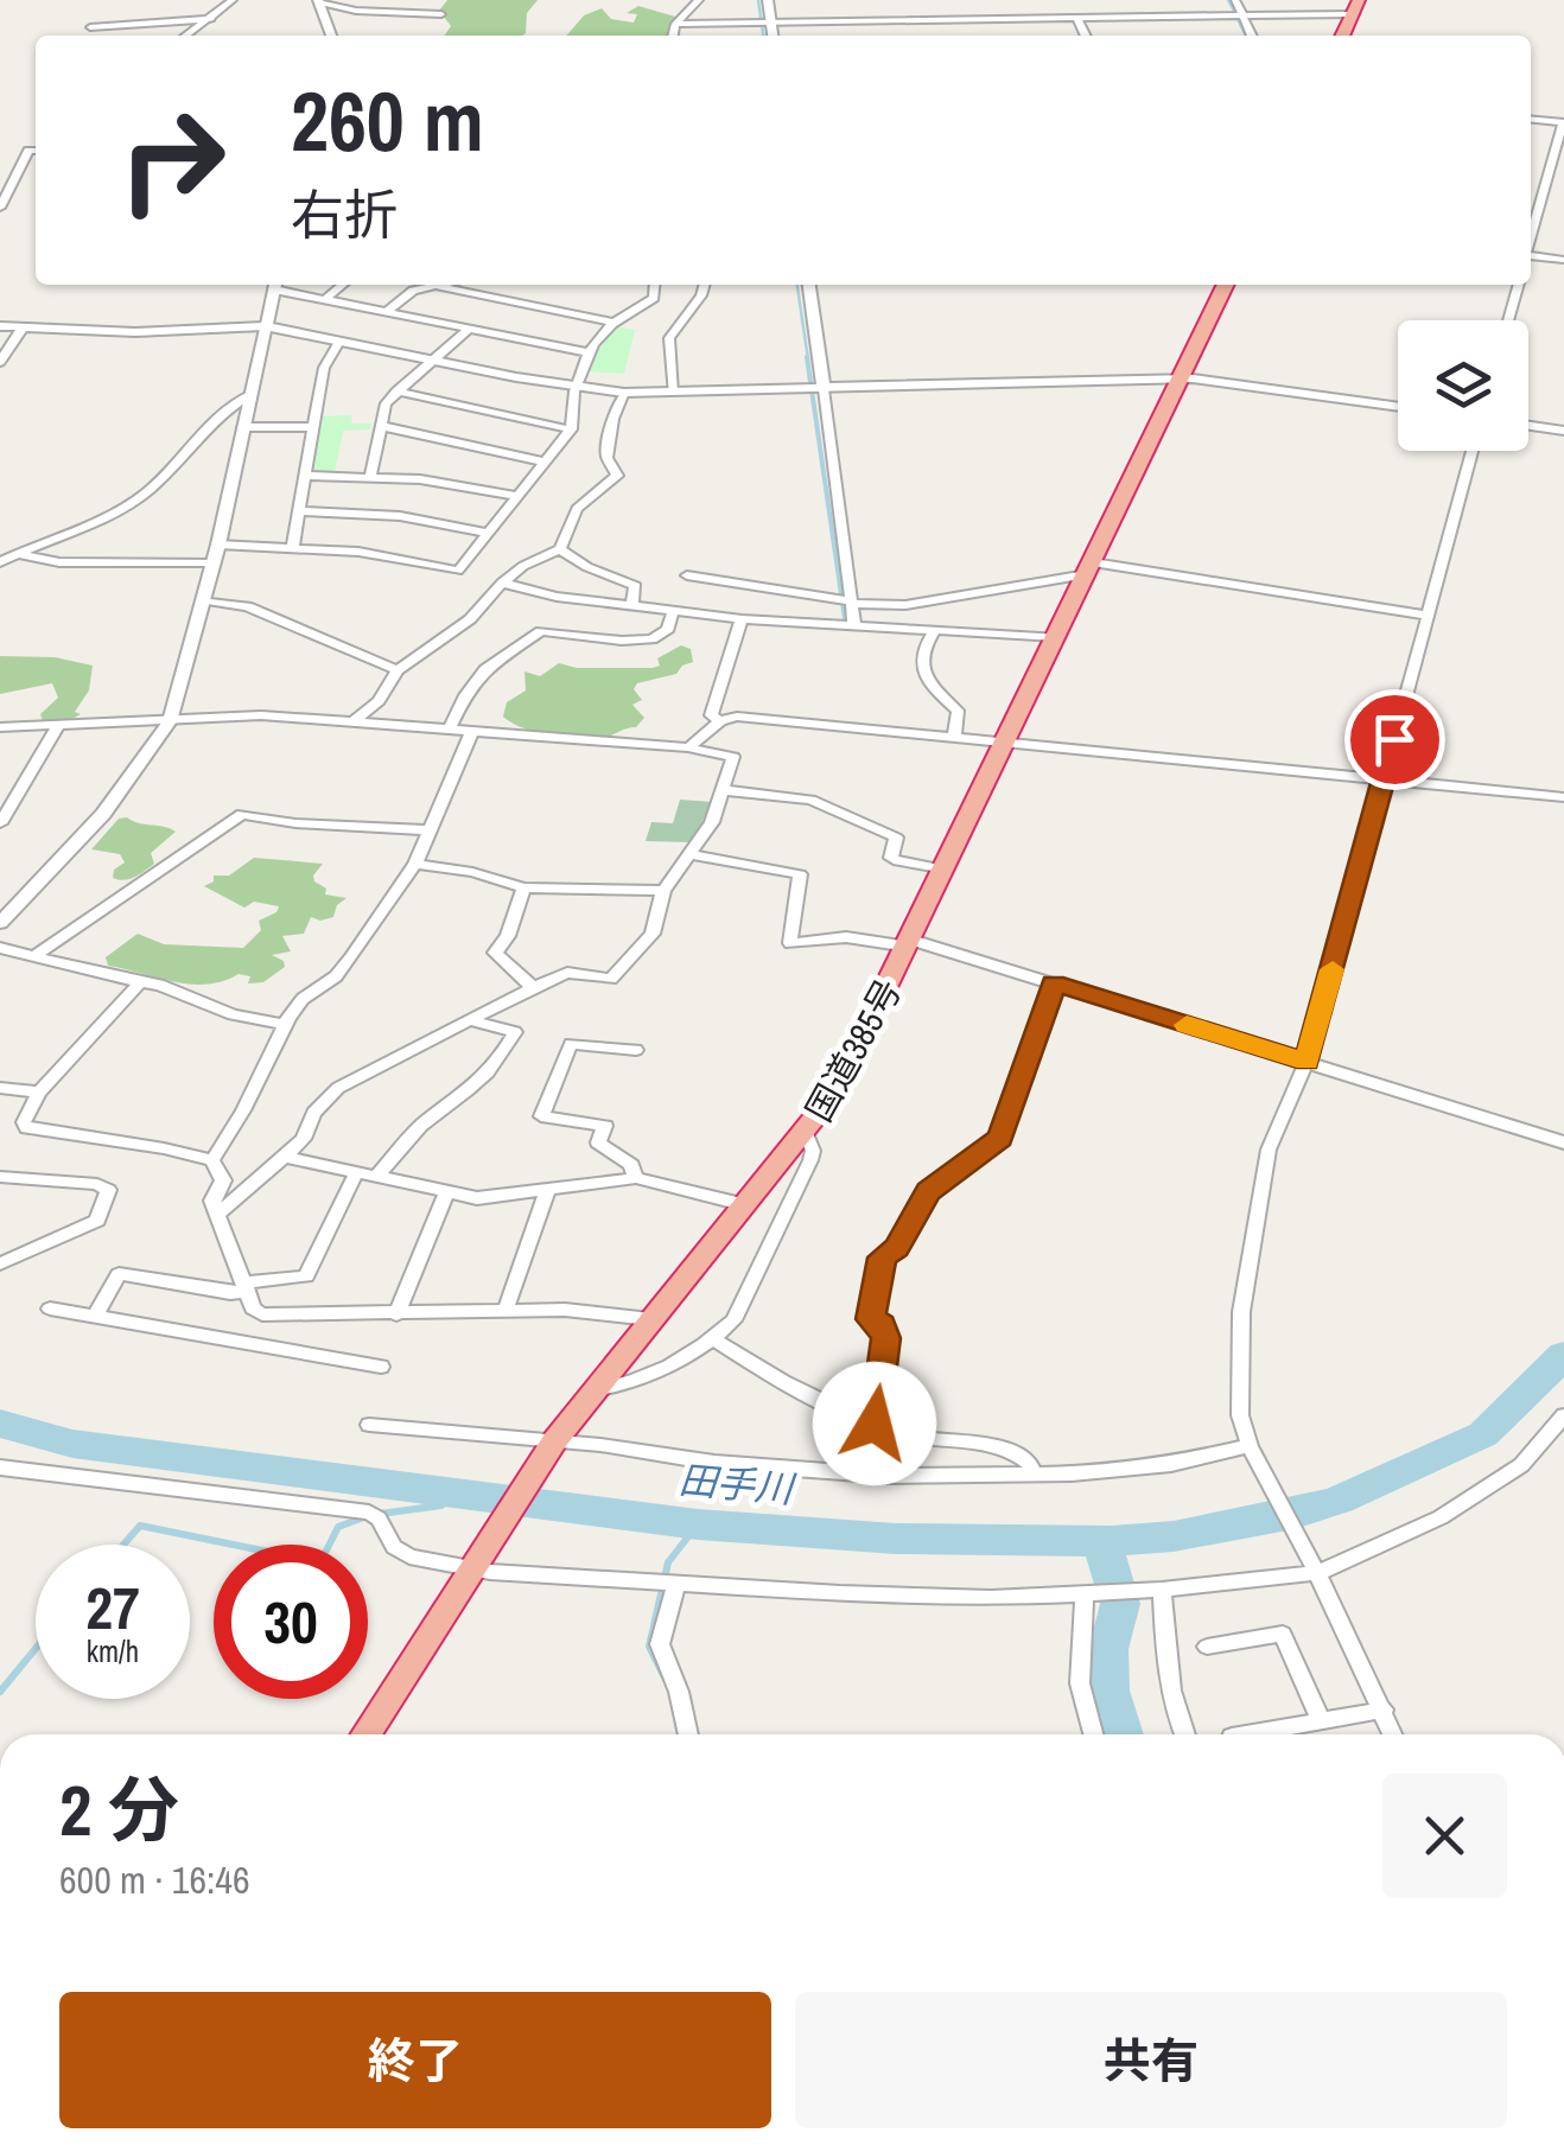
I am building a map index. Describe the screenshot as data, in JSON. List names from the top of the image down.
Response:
{
  "streets": {
    "highway": ["国道385号"]
  },
  "water": ["田手川"],
  "page": {
    "turn": ["260 m", "右折"],
    "speed": "27 km/h",
    "limit": "30",
    "heading": ["2 分", "600 m · 16:46"],
    "buttons": ["終了", "共有"]
  }
}
